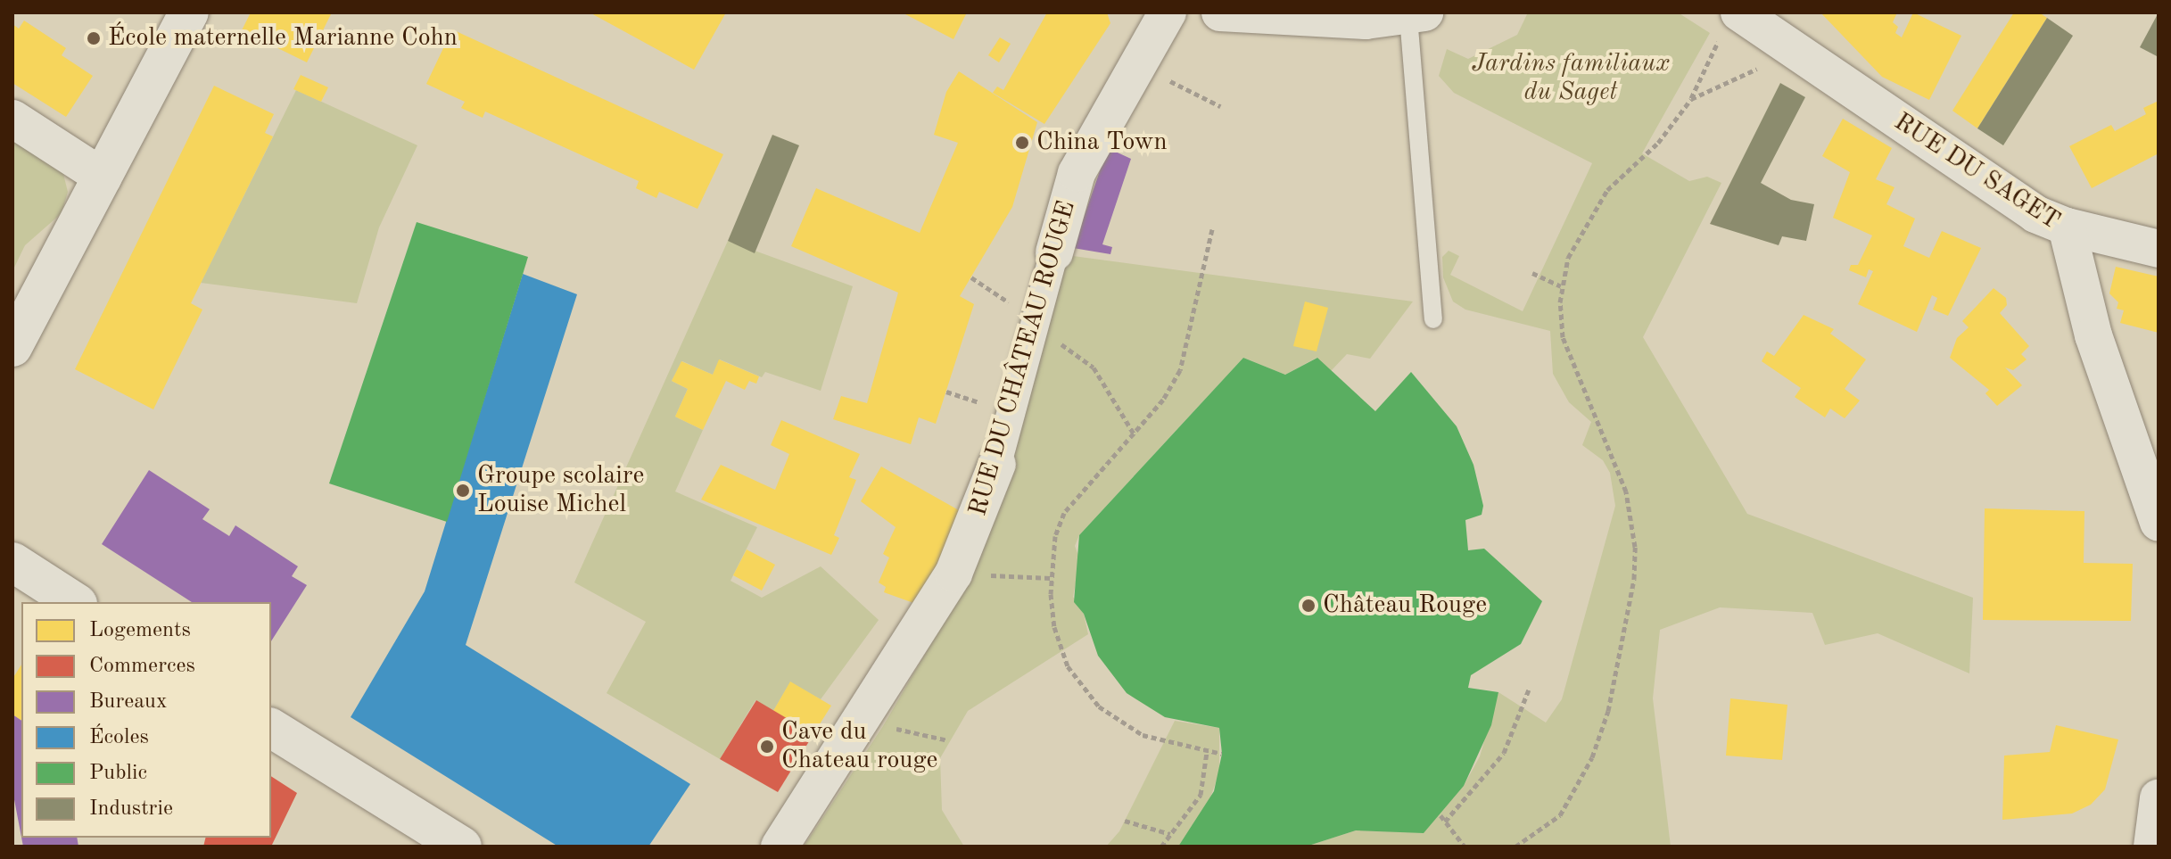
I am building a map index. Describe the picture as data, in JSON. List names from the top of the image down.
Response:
{
  "streets": {
    "street": ["RUE DU SAGET", "RUE DU CHÂTEAU ROUGE"]
  },
  "parks": ["Jardins familiaux du Saget"],
  "places": [
    "École maternelle Marianne Cohn",
    "China Town",
    "Groupe scolaire Louise Michel",
    "Château Rouge",
    "Cave du Chateau rouge"
  ],
  "legend": [
    "Logements",
    "Commerces",
    "Bureaux",
    "Écoles",
    "Public",
    "Industrie"
  ]
}
